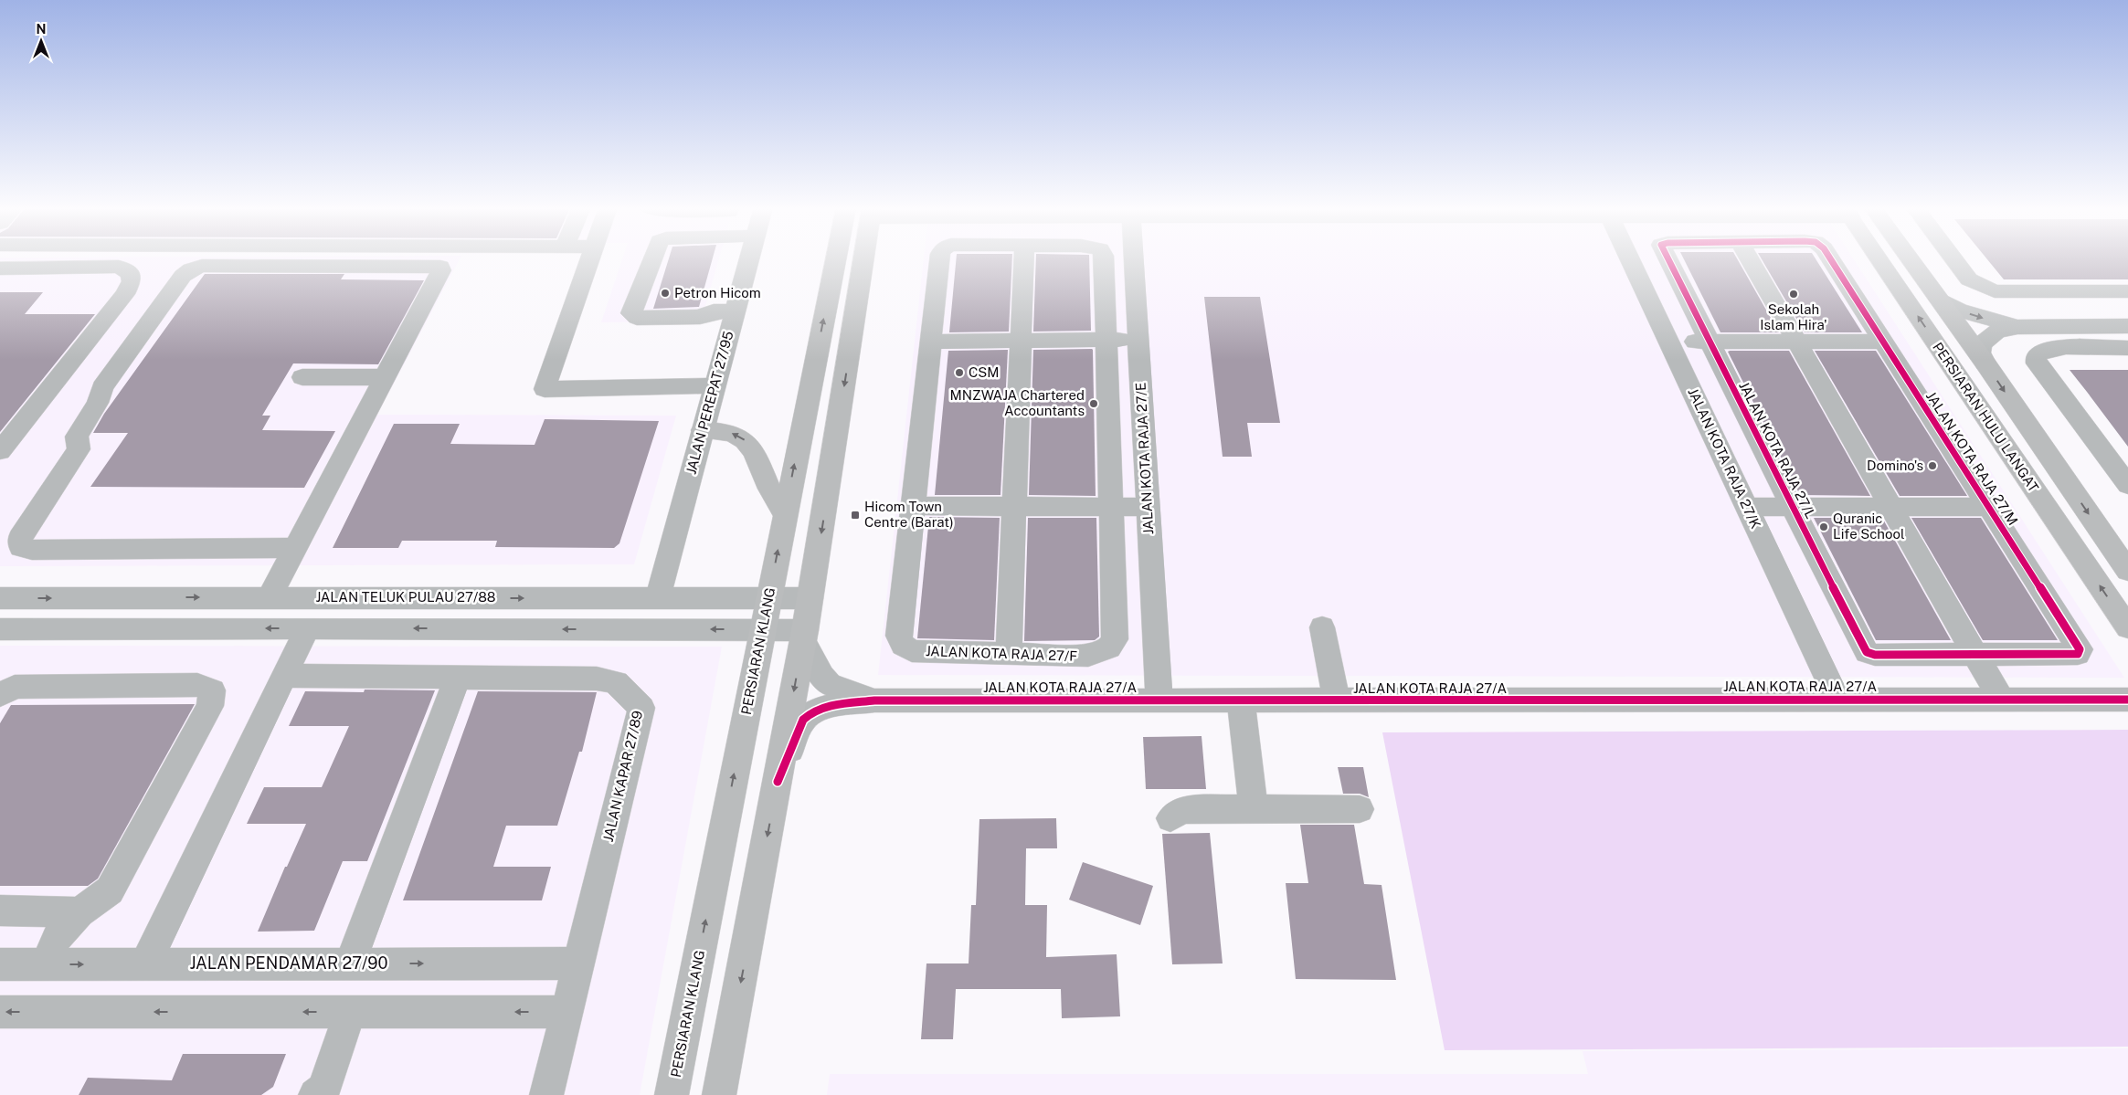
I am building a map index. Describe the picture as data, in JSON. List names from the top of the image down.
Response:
{
  "streets": {
    "main road": ["PERSIARAN HULU LANGAT", "PERSIARAN KLANG"],
    "street": [
      "JALAN PEREPAT 27/95",
      "JALAN KOTA RAJA 27/L",
      "JALAN KOTA RAJA 27/E",
      "JALAN KOTA RAJA 27/K",
      "JALAN KOTA RAJA 27/M",
      "JALAN TELUK PULAU 27/88",
      "JALAN KOTA RAJA 27/F",
      "JALAN KOTA RAJA 27/A",
      "JALAN KAPAR 27/89",
      "JALAN PENDAMAR 27/90"
    ]
  },
  "crossings": [
    ["JALAN PEREPAT 27/95", "JALAN TELUK PULAU 27/88"],
    ["JALAN KOTA RAJA 27/L", "JALAN KOTA RAJA 27/M"],
    ["JALAN KOTA RAJA 27/E", "JALAN KOTA RAJA 27/A"],
    ["JALAN KOTA RAJA 27/K", "JALAN KOTA RAJA 27/A"],
    ["JALAN TELUK PULAU 27/88", "PERSIARAN KLANG"],
    ["JALAN KAPAR 27/89", "JALAN PENDAMAR 27/90"]
  ],
  "places": {
    "other": [
      "Petron Hicom",
      "Sekolah Islam Hira'",
      "CSM",
      "MNZWAJA Chartered Accountants",
      "Domino's",
      "Quranic Life School"
    ],
    "transit": ["Hicom Town Centre (Barat)"]
  },
  "north": "top"
}
